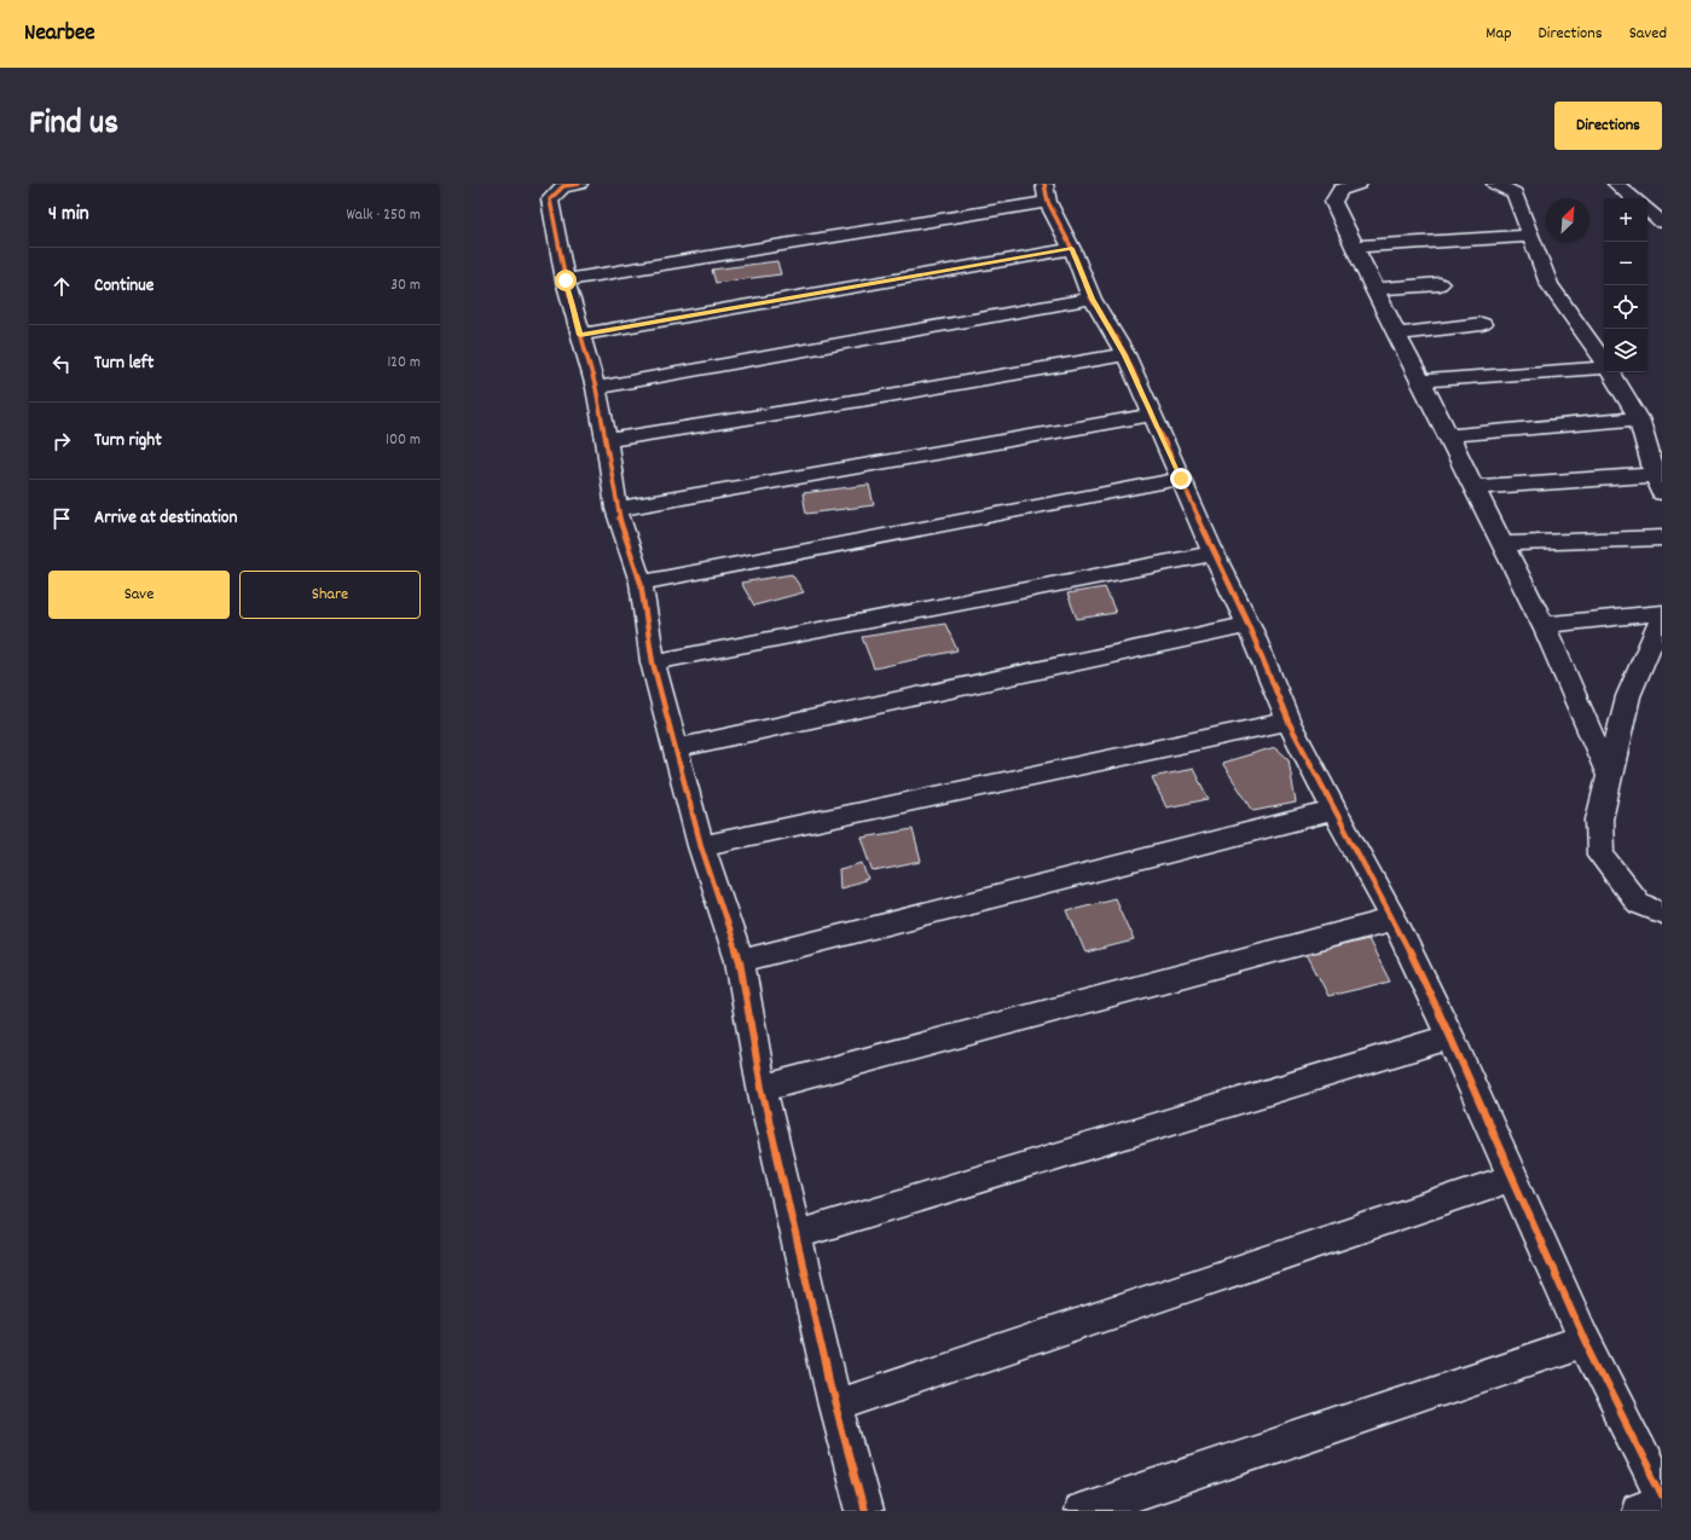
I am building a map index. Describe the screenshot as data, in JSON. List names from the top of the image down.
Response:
{
  "north": "top right",
  "page": {
    "header": "Nearbee",
    "nav": ["Map", "Directions", "Saved"],
    "title": "Find us",
    "buttons": [
      "Directions",
      ["Save", "Share"]
    ],
    "heading": ["4 min", "Walk · 250 m"],
    "map_buttons": ["+", "−"],
    "list": [
      ["Continue", "30 m"],
      ["Turn left", "120 m"],
      ["Turn right", "100 m"],
      "Arrive at destination"
    ]
  }
}
